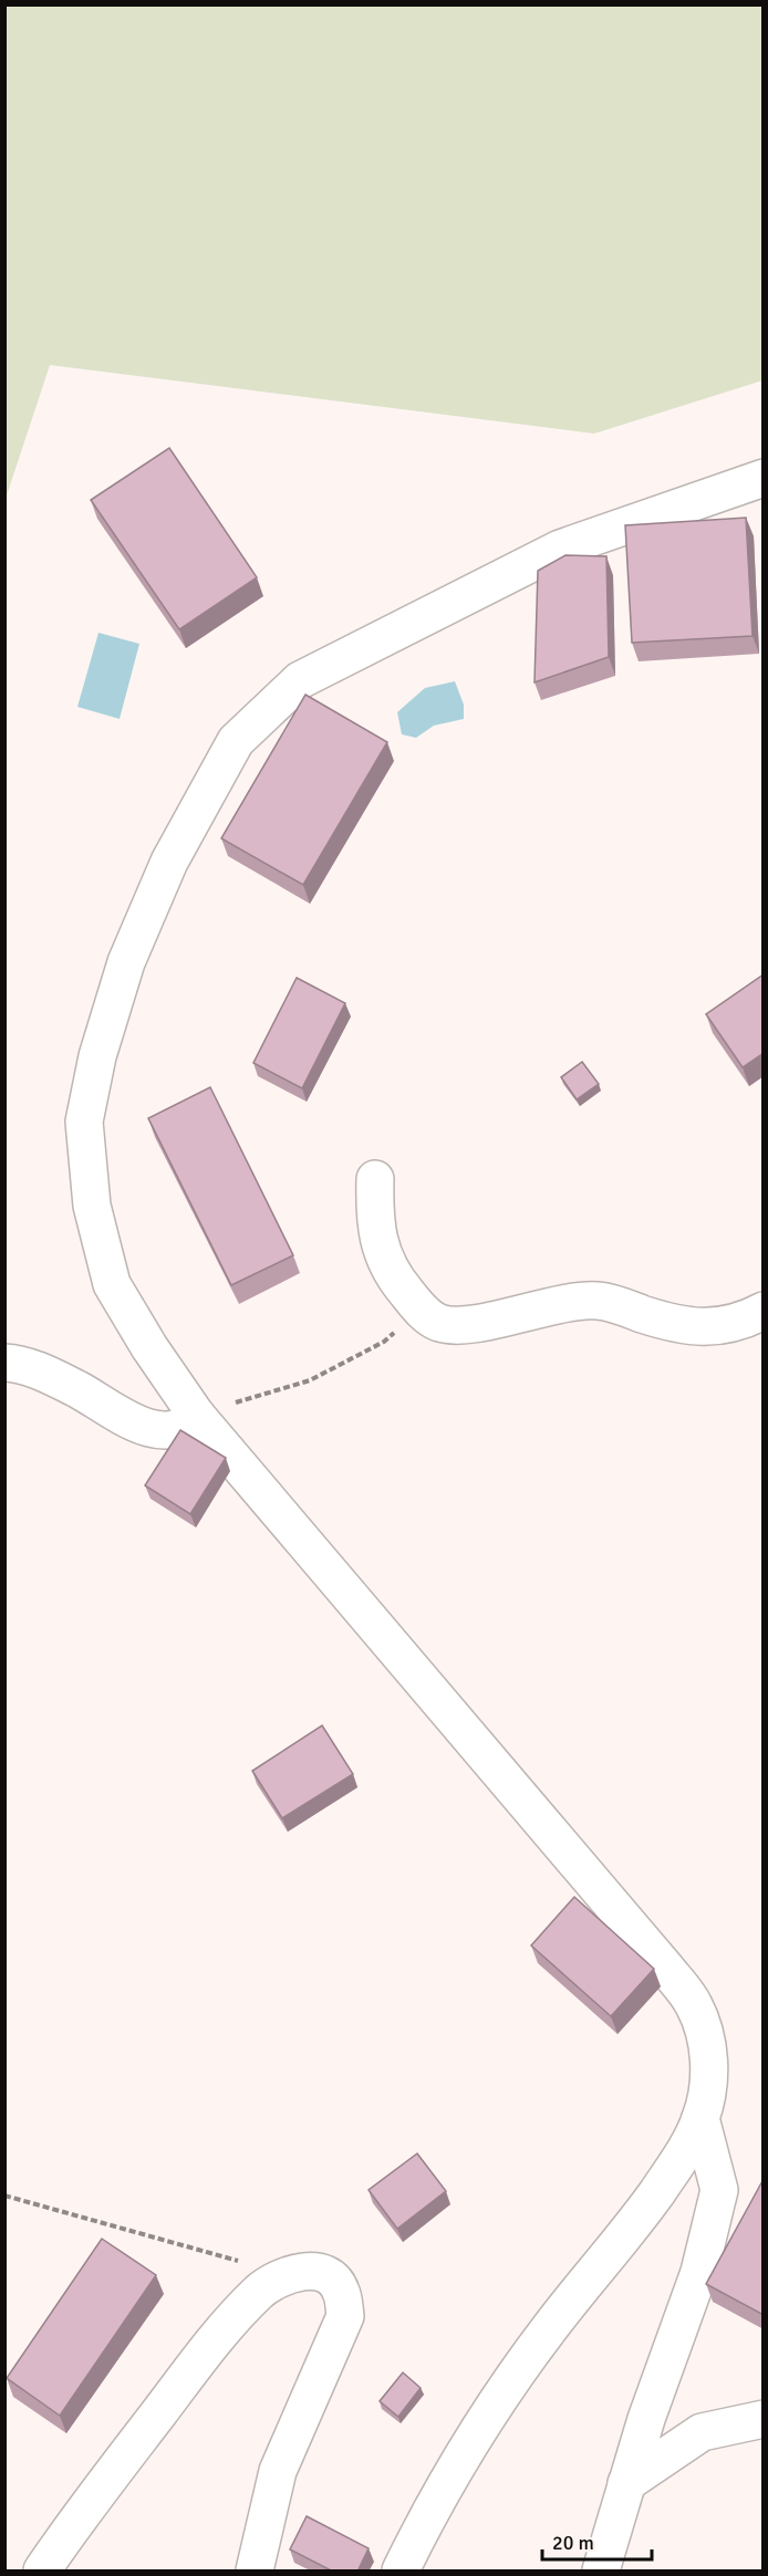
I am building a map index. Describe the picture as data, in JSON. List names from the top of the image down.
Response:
{
  "scale_bar": "20 m"
}
